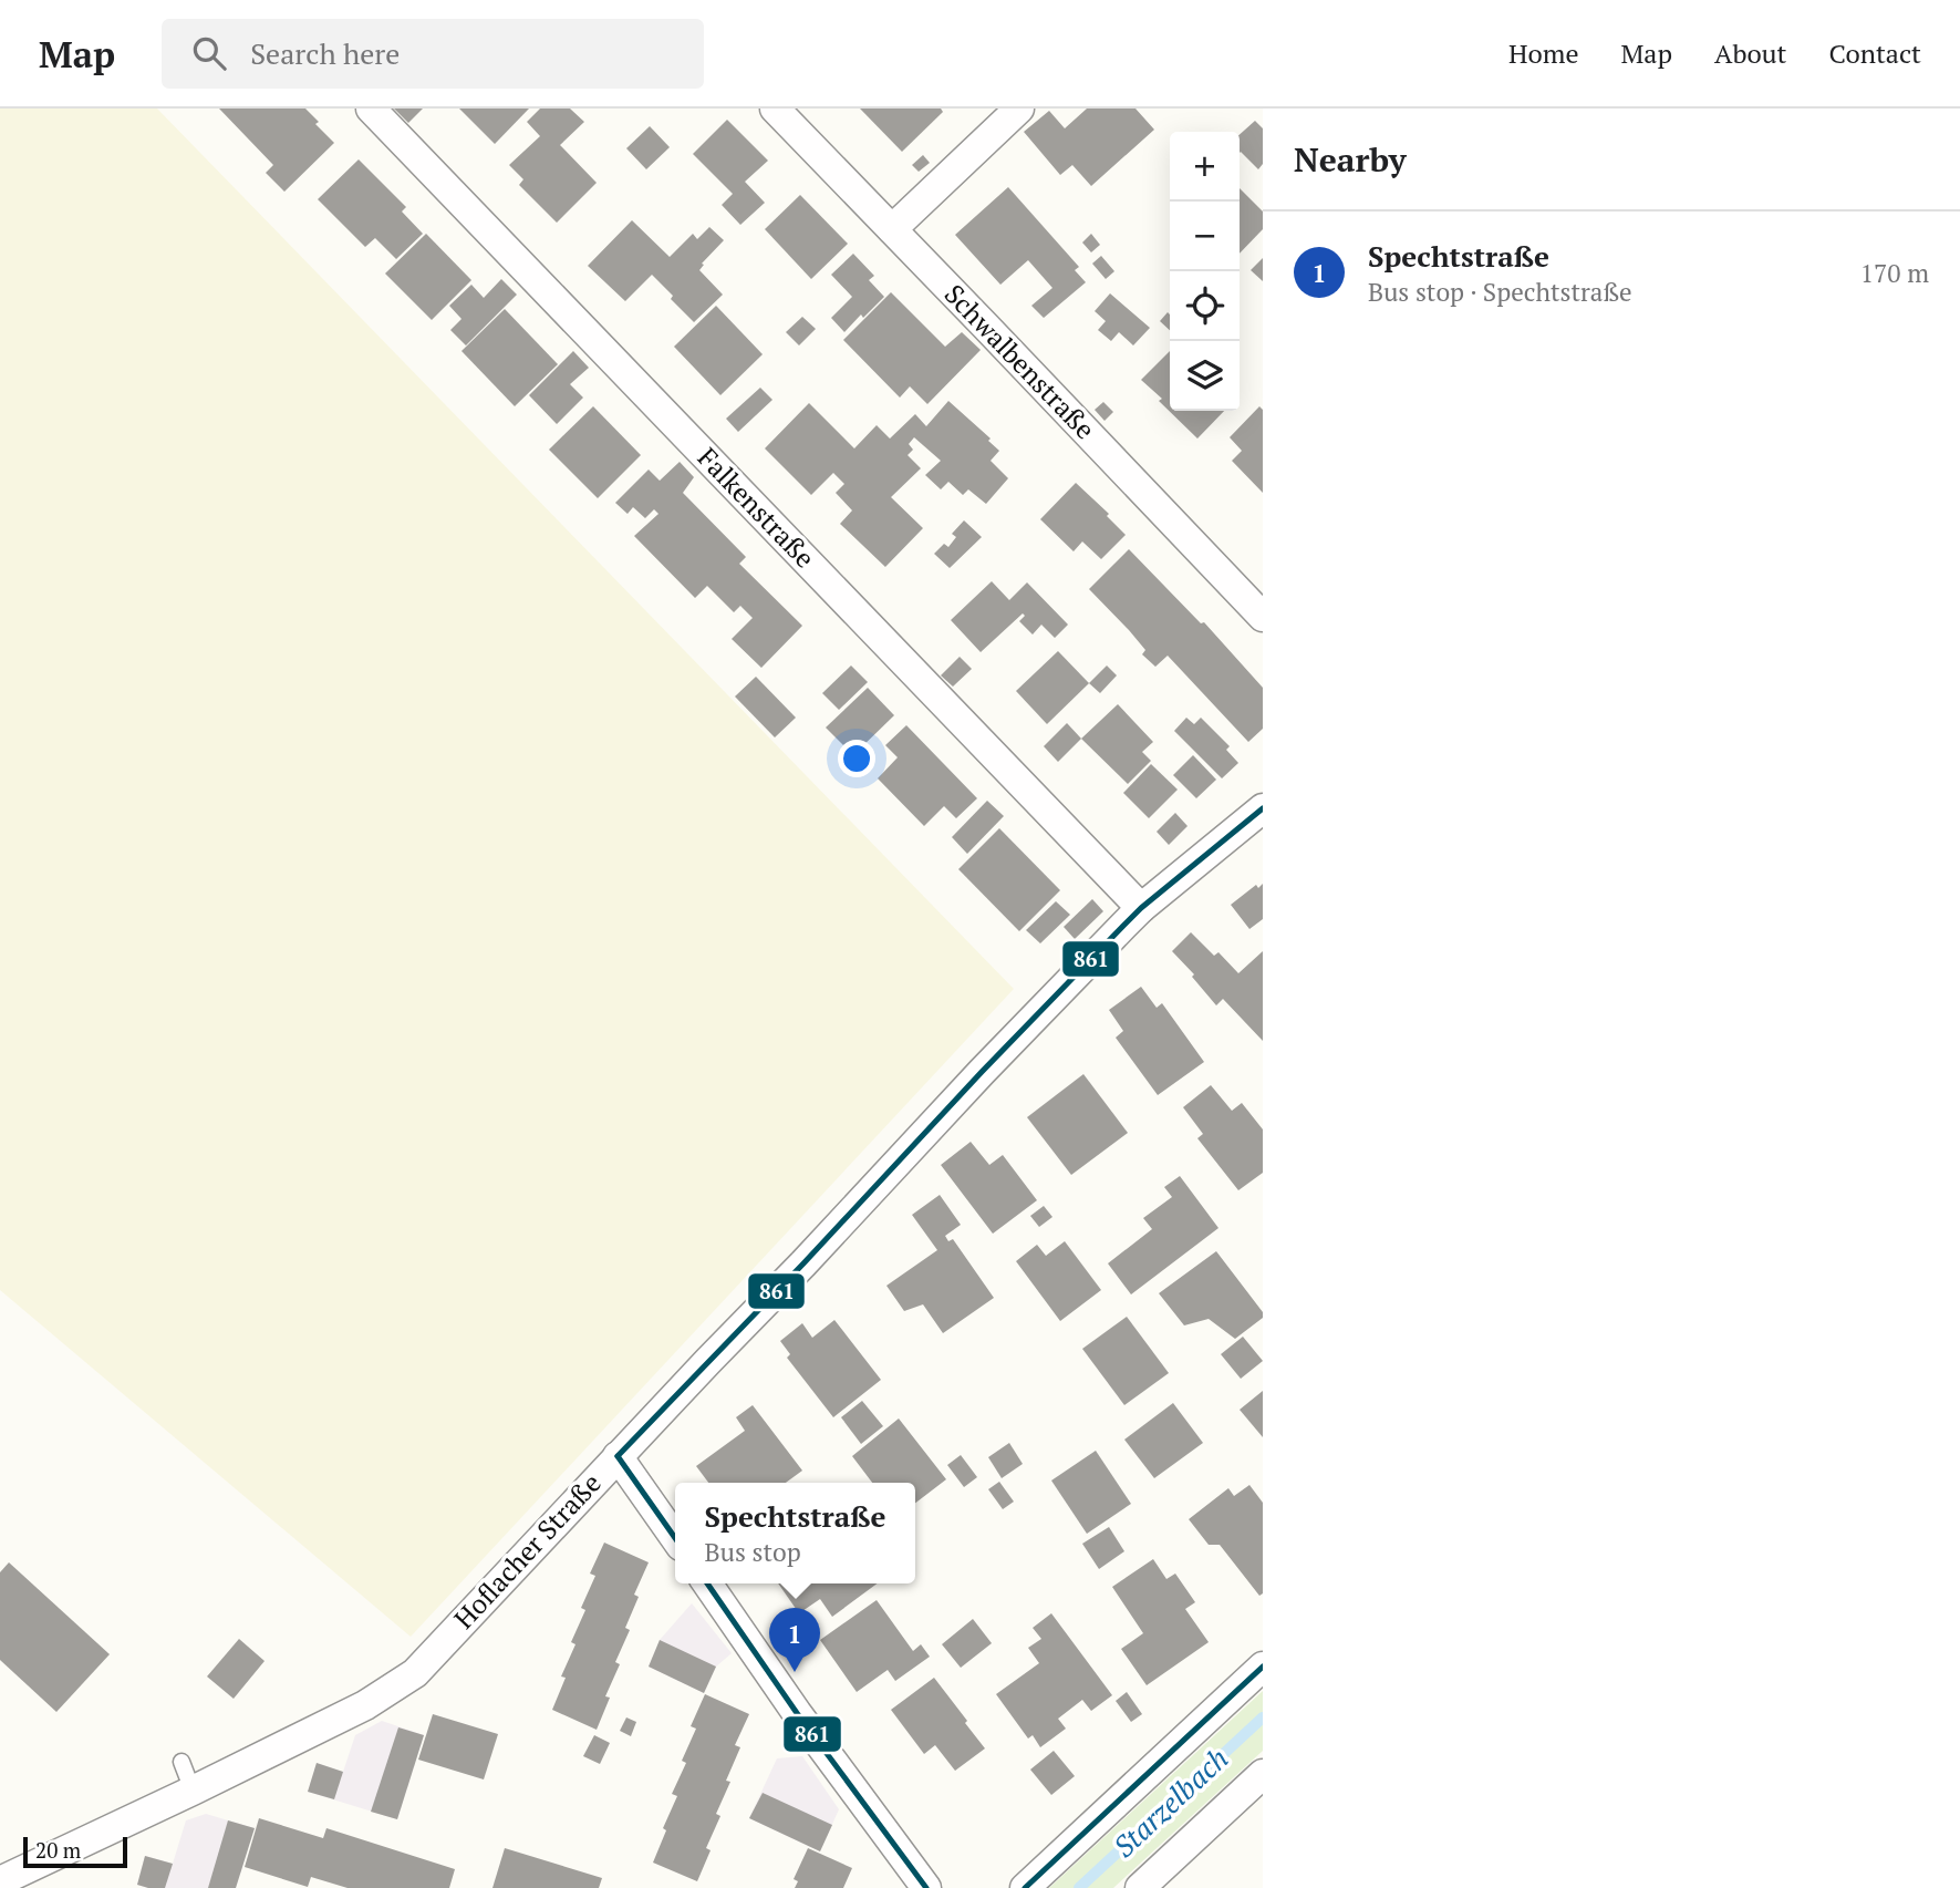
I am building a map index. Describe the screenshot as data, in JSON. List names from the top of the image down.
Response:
{
  "streets": {
    "street": ["Schwalbenstraße", "Falkenstraße", "Hoflacher Straße"]
  },
  "crossings": [
    ["Falkenstraße", "Hoflacher Straße"]
  ],
  "water": ["Starzelbach"],
  "lines": ["transit line 861"],
  "scale_bar": "20 m",
  "page": {
    "header": "Map",
    "search": "Search here",
    "nav": [
      "Home",
      "Map",
      "About",
      "Contact"
    ],
    "heading": "Nearby",
    "map_buttons": ["+", "−"],
    "list": [
      {
        "mark": "1",
        "name": "Spechtstraße",
        "note": "Bus stop · Spechtstraße",
        "value": "170 m"
      }
    ],
    "popup": ["Spechtstraße", "Bus stop"],
    "pins": "1",
    "scale": "20 m"
  }
}
